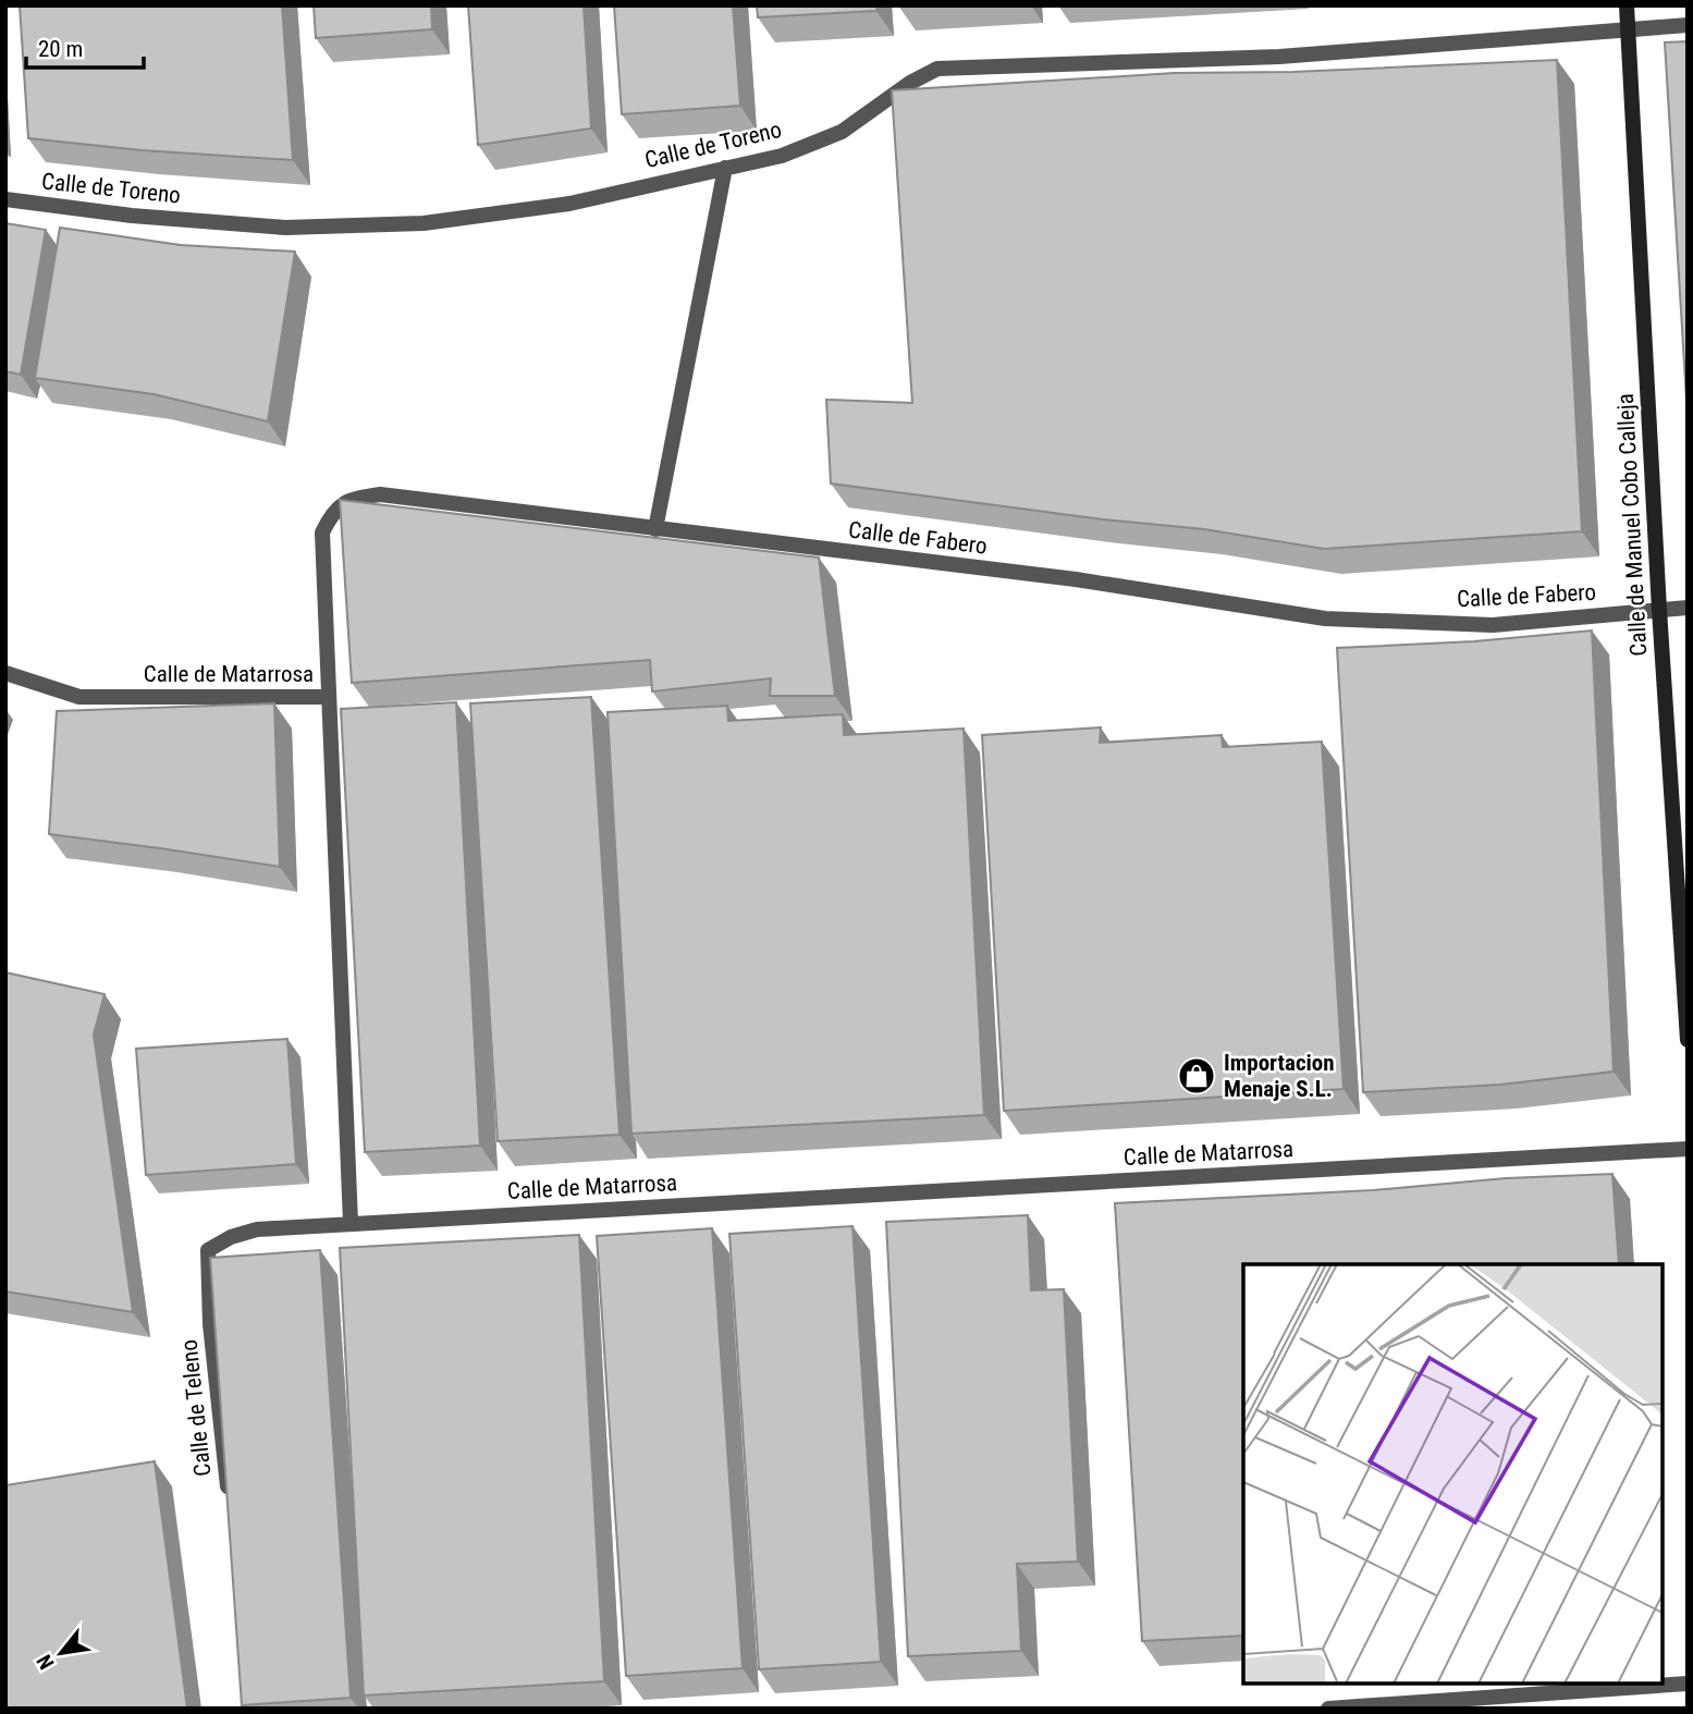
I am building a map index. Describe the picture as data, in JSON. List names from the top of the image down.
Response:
{
  "streets": {
    "street": [
      "Calle de Toreno",
      "Calle de Manuel Cobo Calleja",
      "Calle de Fabero",
      "Calle de Matarrosa",
      "Calle de Teleno"
    ]
  },
  "crossings": [
    ["Calle de Toreno", "Calle de Manuel Cobo Calleja"],
    ["Calle de Manuel Cobo Calleja", "Calle de Fabero"],
    ["Calle de Fabero", "Calle de Matarrosa"],
    ["Calle de Matarrosa", "Calle de Teleno"]
  ],
  "places": {
    "shop": ["Importacion Menaje S.L."]
  },
  "scale_bar": "20 m",
  "north": "bottom left"
}
